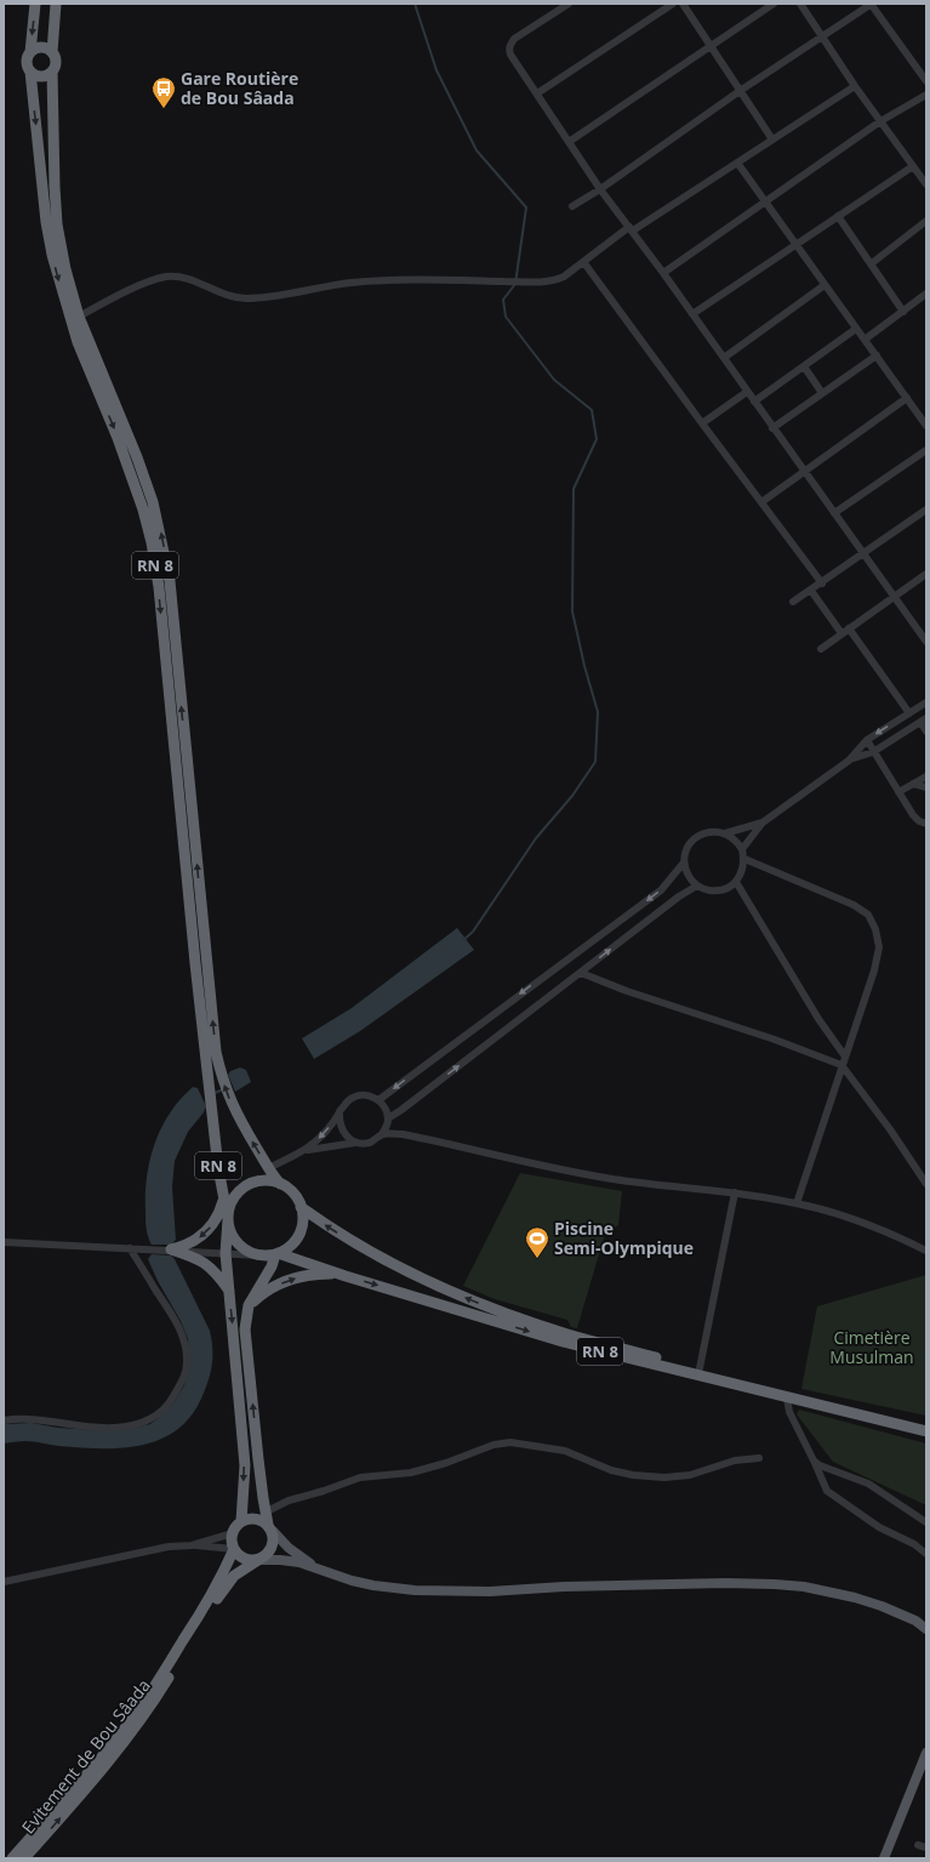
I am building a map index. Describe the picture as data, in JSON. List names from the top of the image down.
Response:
{
  "streets": {
    "highway": ["RN 8", "Evitement de Bou Sâada"]
  },
  "parks": ["Cimetière Musulman"],
  "places": {
    "bus stop": ["Gare Routière de Bou Sâada"],
    "sports": ["Piscine Semi-Olympique"]
  }
}
